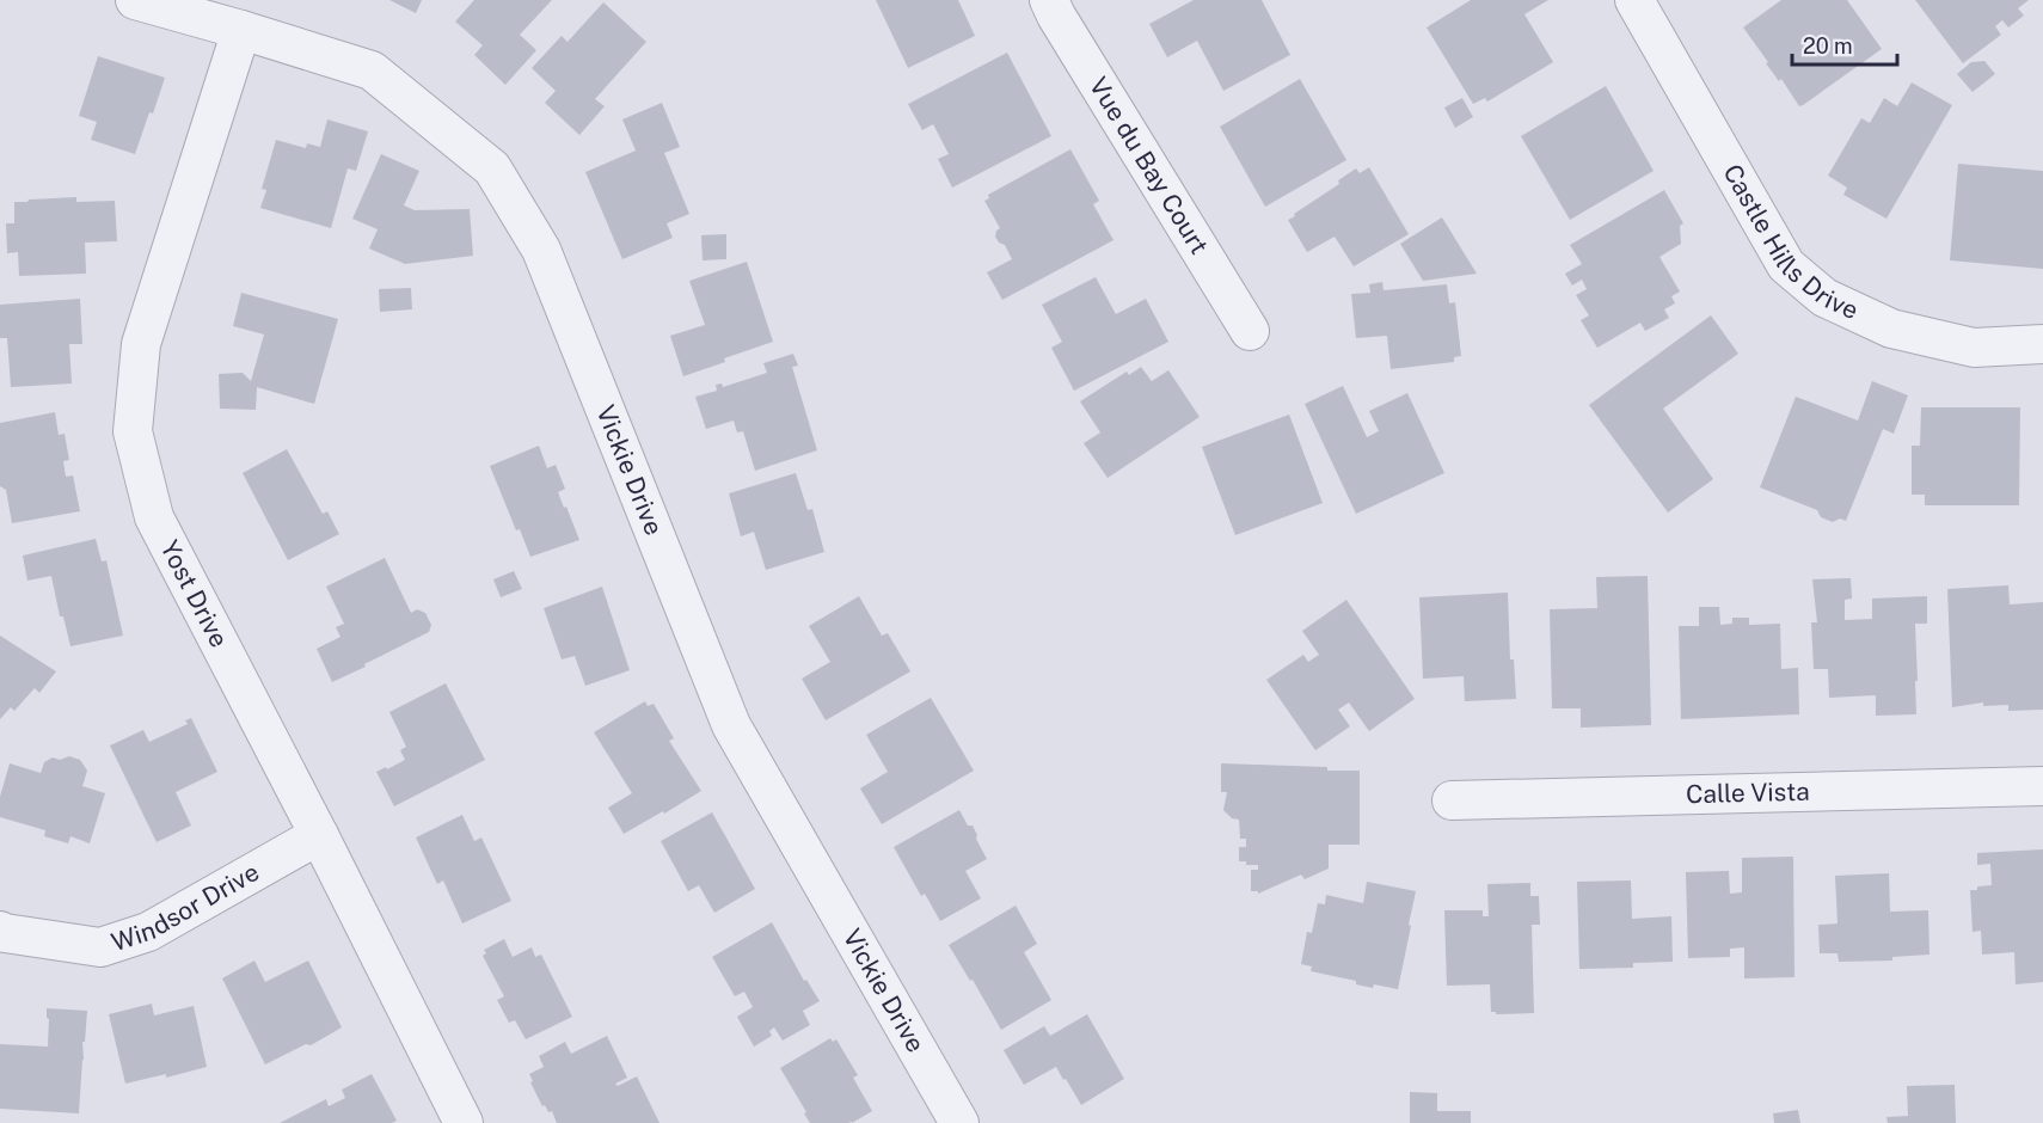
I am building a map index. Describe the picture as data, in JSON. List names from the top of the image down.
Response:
{
  "streets": {
    "street": [
      "Vue du Bay Court",
      "Castle Hills Drive",
      "Vickie Drive",
      "Yost Drive",
      "Calle Vista",
      "Windsor Drive"
    ]
  },
  "crossings": [
    ["Vickie Drive", "Yost Drive"],
    ["Yost Drive", "Windsor Drive"]
  ],
  "scale_bar": "20 m"
}
